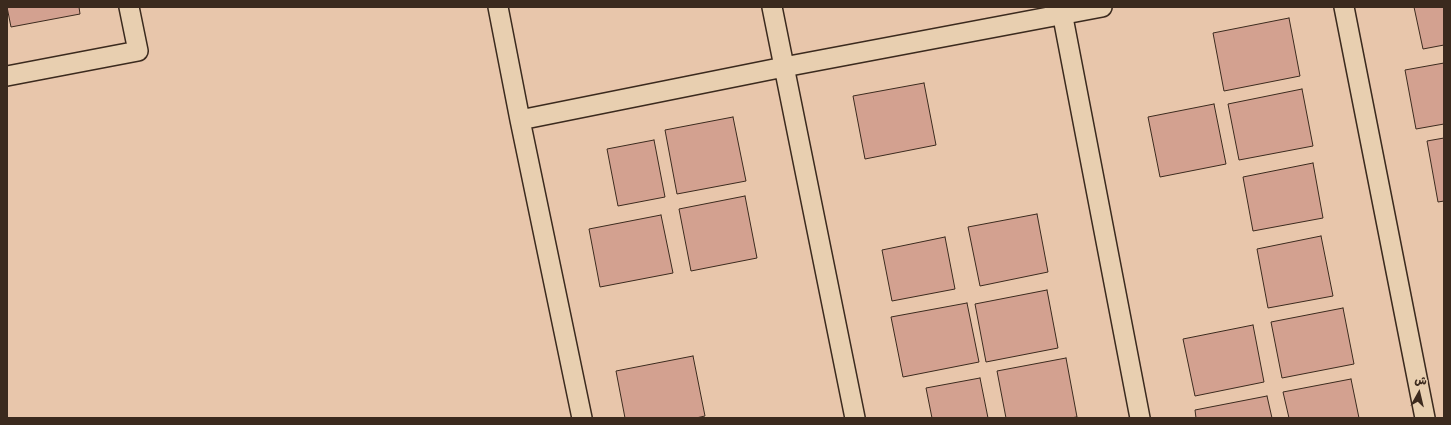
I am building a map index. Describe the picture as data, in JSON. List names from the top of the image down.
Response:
{
  "north": "top"
}
